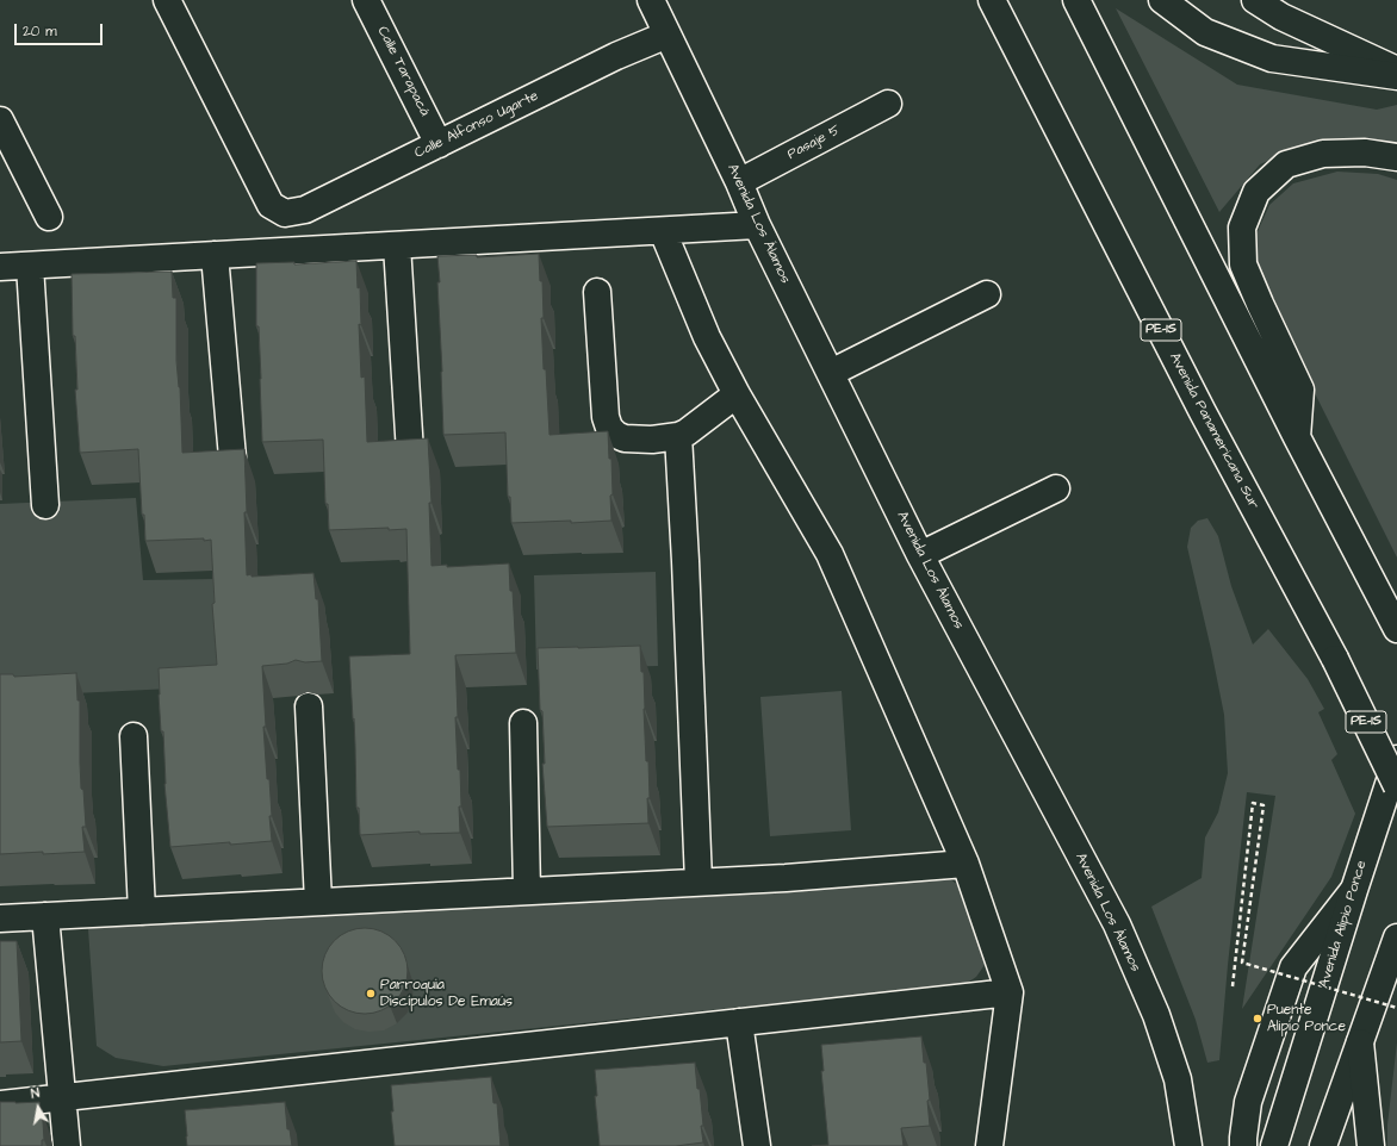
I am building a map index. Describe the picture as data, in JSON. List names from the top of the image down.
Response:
{
  "streets": {
    "main road": [
      "Calle Tarapacá",
      "Calle Alfonso Ugarte",
      "Pasaje 5",
      "Avenida Los Álamos",
      "PE-1S",
      "Avenida Panamericana Sur",
      "Avenida Alipio Ponce"
    ]
  },
  "crossings": [
    ["Calle Tarapacá", "Calle Alfonso Ugarte"],
    ["Calle Alfonso Ugarte", "Avenida Los Álamos"],
    ["Pasaje 5", "Avenida Los Álamos"]
  ],
  "places": ["Parroquia Discípulos De Emaús", "Puente Alipio Ponce"],
  "scale_bar": "20 m",
  "north": "top"
}
